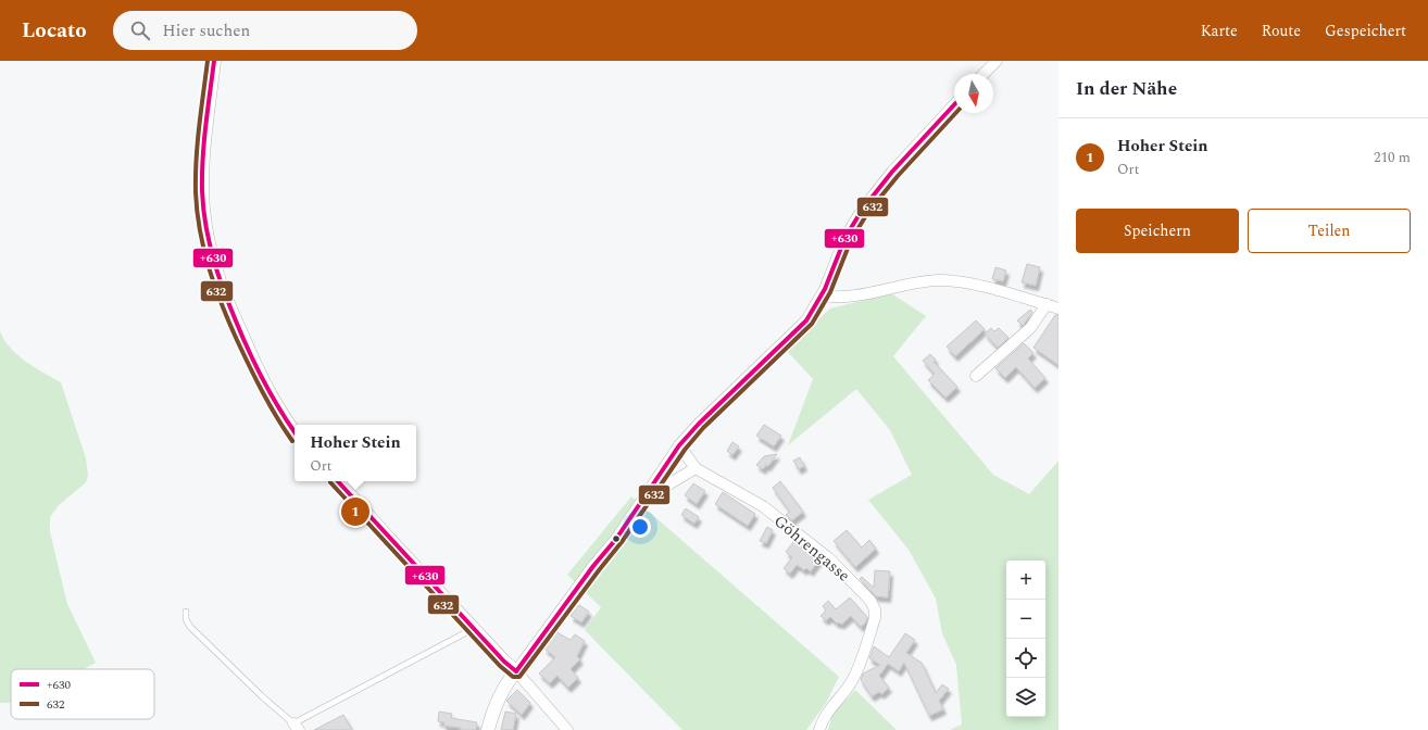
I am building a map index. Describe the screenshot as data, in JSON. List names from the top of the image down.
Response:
{
  "streets": {
    "street": ["Göhrengasse"]
  },
  "lines": ["transit line +630", "transit line 632"],
  "legend": ["+630", "632"],
  "north": "bottom",
  "page": {
    "header": "Locato",
    "search": "Hier suchen",
    "nav": ["Karte", "Route", "Gespeichert"],
    "heading": "In der Nähe",
    "list": [
      {
        "mark": "1",
        "name": "Hoher Stein",
        "note": "Ort",
        "value": "210 m"
      }
    ],
    "buttons": ["Speichern", "Teilen"],
    "popup": ["Hoher Stein", "Ort"],
    "pins": "1",
    "map_buttons": ["+", "−"]
  }
}
